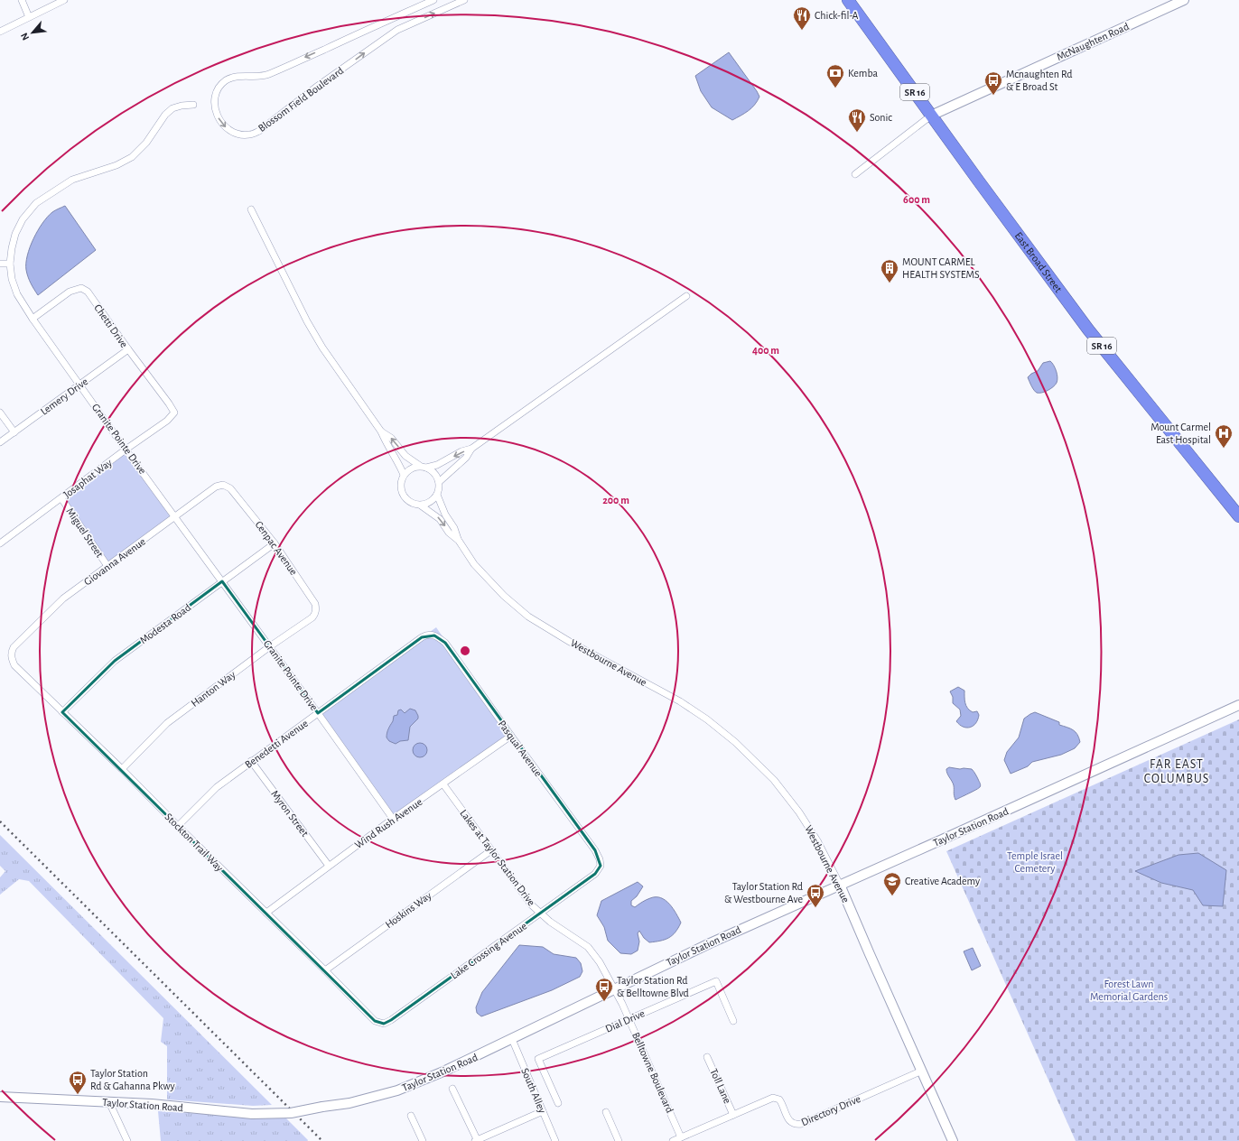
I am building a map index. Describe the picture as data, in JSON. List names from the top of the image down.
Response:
{
  "streets": {
    "highway": ["SR 16", "East Broad Street"],
    "main road": ["McNaughten Road", "Westbourne Avenue", "Taylor Station Road"],
    "street": [
      "Blossom Field Boulevard",
      "Chetti Drive",
      "Lemery Drive",
      "Granite Pointe Drive",
      "Josaphat Way",
      "Miguel Street",
      "Cenpac Avenue",
      "Giovanna Avenue",
      "Modesta Road",
      "Hanton Way",
      "Benedetti Avenue",
      "Pasqual Avenue",
      "Myron Street",
      "Wind Rush Avenue",
      "Stockton Trail Way",
      "Lakes at Taylor Station Drive",
      "Hoskins Way",
      "Lake Crossing Avenue",
      "Dial Drive",
      "Belltowne Boulevard",
      "Toll Lane",
      "South Alley",
      "Directory Drive"
    ]
  },
  "crossings": [
    ["McNaughten Road", "East Broad Street"],
    ["Chetti Drive", "Lemery Drive"],
    ["Chetti Drive", "Granite Pointe Drive"],
    ["Chetti Drive", "Josaphat Way"],
    ["Lemery Drive", "Granite Pointe Drive"],
    ["Granite Pointe Drive", "Josaphat Way"],
    ["Granite Pointe Drive", "Giovanna Avenue"],
    ["Granite Pointe Drive", "Modesta Road"],
    ["Granite Pointe Drive", "Hanton Way"],
    ["Granite Pointe Drive", "Benedetti Avenue"],
    ["Granite Pointe Drive", "Wind Rush Avenue"],
    ["Josaphat Way", "Miguel Street"],
    ["Miguel Street", "Giovanna Avenue"],
    ["Cenpac Avenue", "Giovanna Avenue"],
    ["Cenpac Avenue", "Modesta Road"],
    ["Cenpac Avenue", "Hanton Way"],
    ["Giovanna Avenue", "Stockton Trail Way"],
    ["Modesta Road", "Stockton Trail Way"],
    ["Westbourne Avenue", "Taylor Station Road"],
    ["Westbourne Avenue", "Directory Drive"],
    ["Hanton Way", "Stockton Trail Way"],
    ["Benedetti Avenue", "Pasqual Avenue"],
    ["Benedetti Avenue", "Myron Street"],
    ["Benedetti Avenue", "Stockton Trail Way"],
    ["Pasqual Avenue", "Wind Rush Avenue"],
    ["Pasqual Avenue", "Lake Crossing Avenue"],
    ["Myron Street", "Wind Rush Avenue"],
    ["Wind Rush Avenue", "Stockton Trail Way"],
    ["Wind Rush Avenue", "Lakes at Taylor Station Drive"],
    ["Taylor Station Road", "Lakes at Taylor Station Drive"],
    ["Taylor Station Road", "Belltowne Boulevard"],
    ["Taylor Station Road", "South Alley"],
    ["Stockton Trail Way", "Hoskins Way"],
    ["Stockton Trail Way", "Lake Crossing Avenue"],
    ["Lakes at Taylor Station Drive", "Hoskins Way"],
    ["Lakes at Taylor Station Drive", "Lake Crossing Avenue"],
    ["Lakes at Taylor Station Drive", "Belltowne Boulevard"],
    ["Dial Drive", "Belltowne Boulevard"],
    ["Belltowne Boulevard", "Directory Drive"],
    ["Toll Lane", "Directory Drive"]
  ],
  "districts": ["FAR EAST COLUMBUS"],
  "parks": ["Temple Israel Cemetery", "Forest Lawn Memorial Gardens"],
  "places": {
    "restaurant": ["Chick-fil-A", "Sonic"],
    "bank": ["Kemba"],
    "bus stop": [
      "Mcnaughten Rd & E Broad St",
      "Taylor Station Rd & Westbourne Ave",
      "Taylor Station Rd & Belltowne Blvd",
      "Taylor Station Rd & Gahanna Pkwy"
    ],
    "building": ["MOUNT CARMEL HEALTH SYSTEMS"],
    "hospital": ["Mount Carmel East Hospital"],
    "school or university": ["Creative Academy"]
  },
  "north": "bottom left",
  "rings": ["600 m", "400 m", "200 m"]
}
